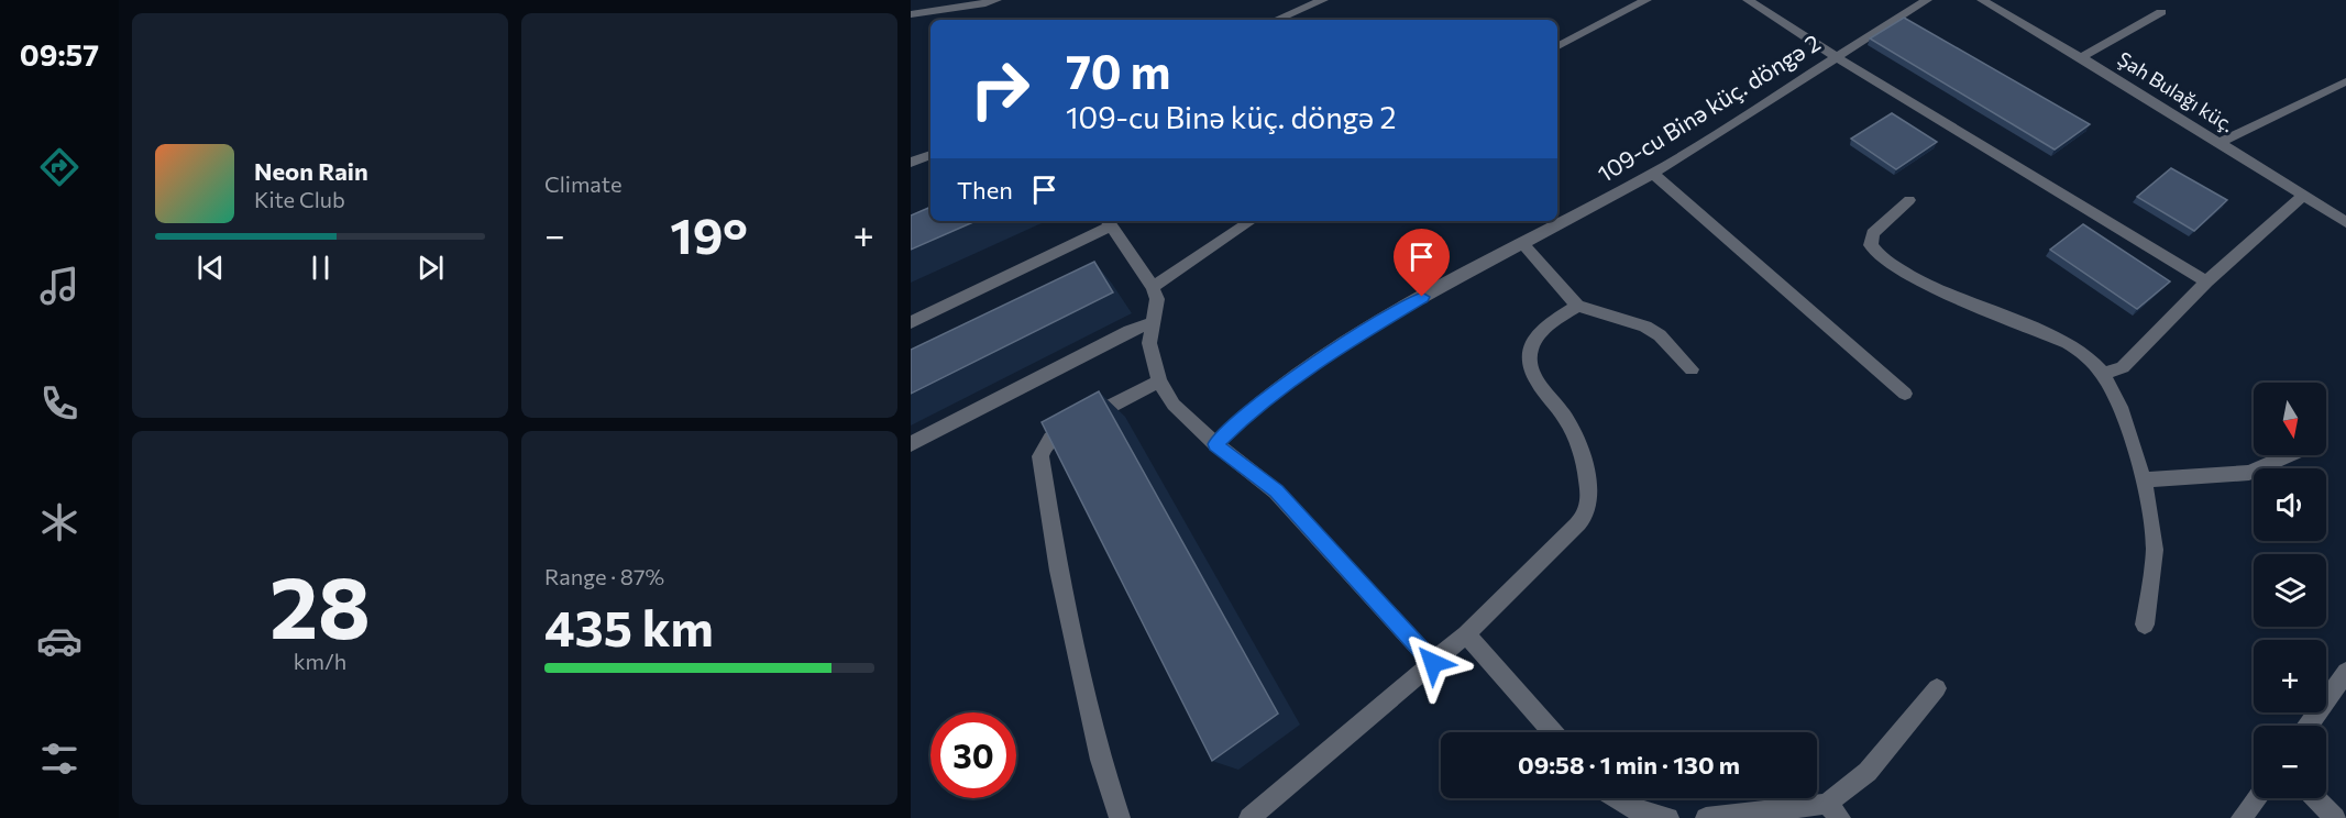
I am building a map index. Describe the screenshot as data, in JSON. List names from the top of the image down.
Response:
{
  "streets": {
    "street": ["Şah Bulağı küç.", "109-cu Binə küç. döngə 2"]
  },
  "north": "bottom",
  "page": {
    "tabs": "09:57",
    "tile": [
      "Climate",
      ["28", "km/h"],
      ["Range · 87%", "435 km"]
    ],
    "turn": ["70 m", "109-cu Binə küç. döngə 2"],
    "song": ["Neon Rain", "Kite Club"],
    "then": "Then",
    "heat": ["−", "19°", "+"],
    "map_buttons": ["+", "−"],
    "limit": "30",
    "trip": "09:58 · 1 min · 130 m"
  }
}
